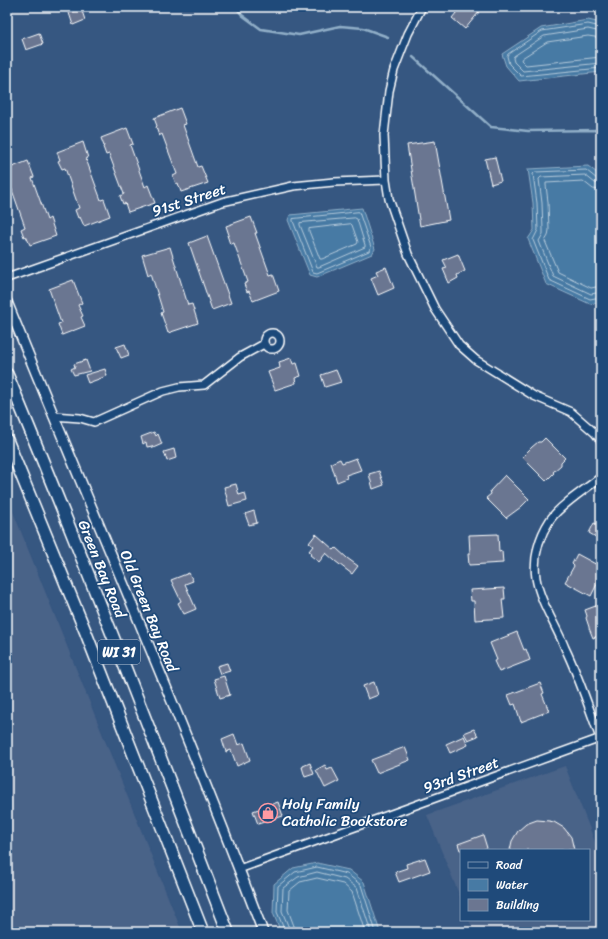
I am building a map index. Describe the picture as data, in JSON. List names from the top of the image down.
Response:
{
  "streets": {
    "main road": ["Green Bay Road", "WI 31"],
    "street": ["91st Street", "Old Green Bay Road", "93rd Street"]
  },
  "crossings": [
    ["Old Green Bay Road", "93rd Street"]
  ],
  "places": {
    "shop": ["Holy Family Catholic Bookstore"]
  },
  "legend": ["Road", "Water", "Building"]
}
